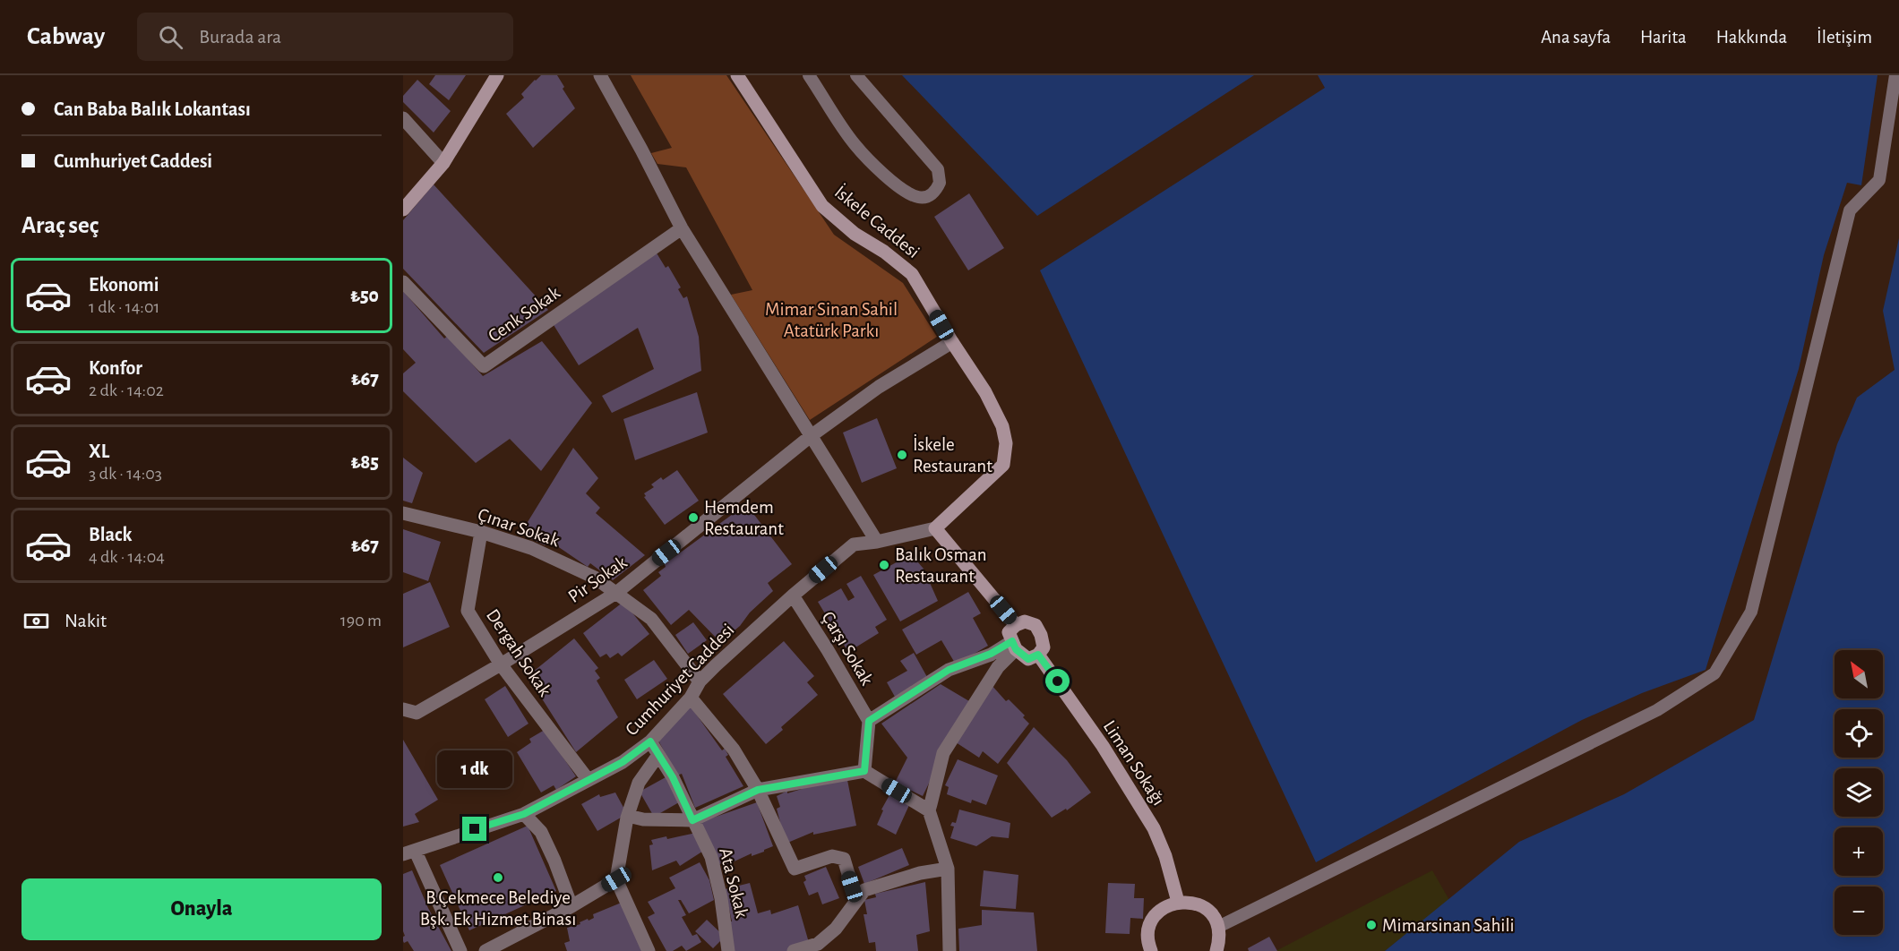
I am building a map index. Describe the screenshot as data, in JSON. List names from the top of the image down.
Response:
{
  "streets": {
    "street": [
      "İskele Caddesi",
      "Cenk Sokak",
      "Çınar Sokak",
      "Pir Sokak",
      "Çarşı Sokak",
      "Dergah Sokak",
      "Cumhuriyet Caddesi",
      "Liman Sokağı",
      "Ata Sokak"
    ]
  },
  "crossings": [
    ["İskele Caddesi", "Pir Sokak"],
    ["İskele Caddesi", "Cumhuriyet Caddesi"],
    ["Çınar Sokak", "Pir Sokak"],
    ["Çınar Sokak", "Dergah Sokak"],
    ["Çınar Sokak", "Cumhuriyet Caddesi"],
    ["Pir Sokak", "Dergah Sokak"],
    ["Çarşı Sokak", "Cumhuriyet Caddesi"],
    ["Dergah Sokak", "Cumhuriyet Caddesi"],
    ["Cumhuriyet Caddesi", "Ata Sokak"]
  ],
  "parks": ["Mimar Sinan Sahil Atatürk Parkı"],
  "places": [
    "İskele Restaurant",
    "Hemdem Restaurant",
    "Balık Osman Restaurant",
    "B.Çekmece Belediye Bşk. Ek Hizmet Binası",
    "Mimarsinan Sahili"
  ],
  "north": "top left",
  "page": {
    "header": "Cabway",
    "search": "Burada ara",
    "nav": [
      "Ana sayfa",
      "Harita",
      "Hakkında",
      "İletişim"
    ],
    "banner": ["Can Baba Balık Lokantası", "Cumhuriyet Caddesi"],
    "heading": "Araç seç",
    "list": [
      {
        "name": "Ekonomi",
        "note": "1 dk · 14:01",
        "value": "₺50"
      },
      {
        "name": "Konfor",
        "note": "2 dk · 14:02",
        "value": "₺67"
      },
      {
        "name": "XL",
        "note": "3 dk · 14:03",
        "value": "₺85"
      },
      {
        "name": "Black",
        "note": "4 dk · 14:04",
        "value": "₺67"
      }
    ],
    "pay": ["Nakit", "190 m"],
    "map_buttons": ["+", "−"],
    "bubble": "1 dk",
    "buttons": "Onayla"
  }
}
